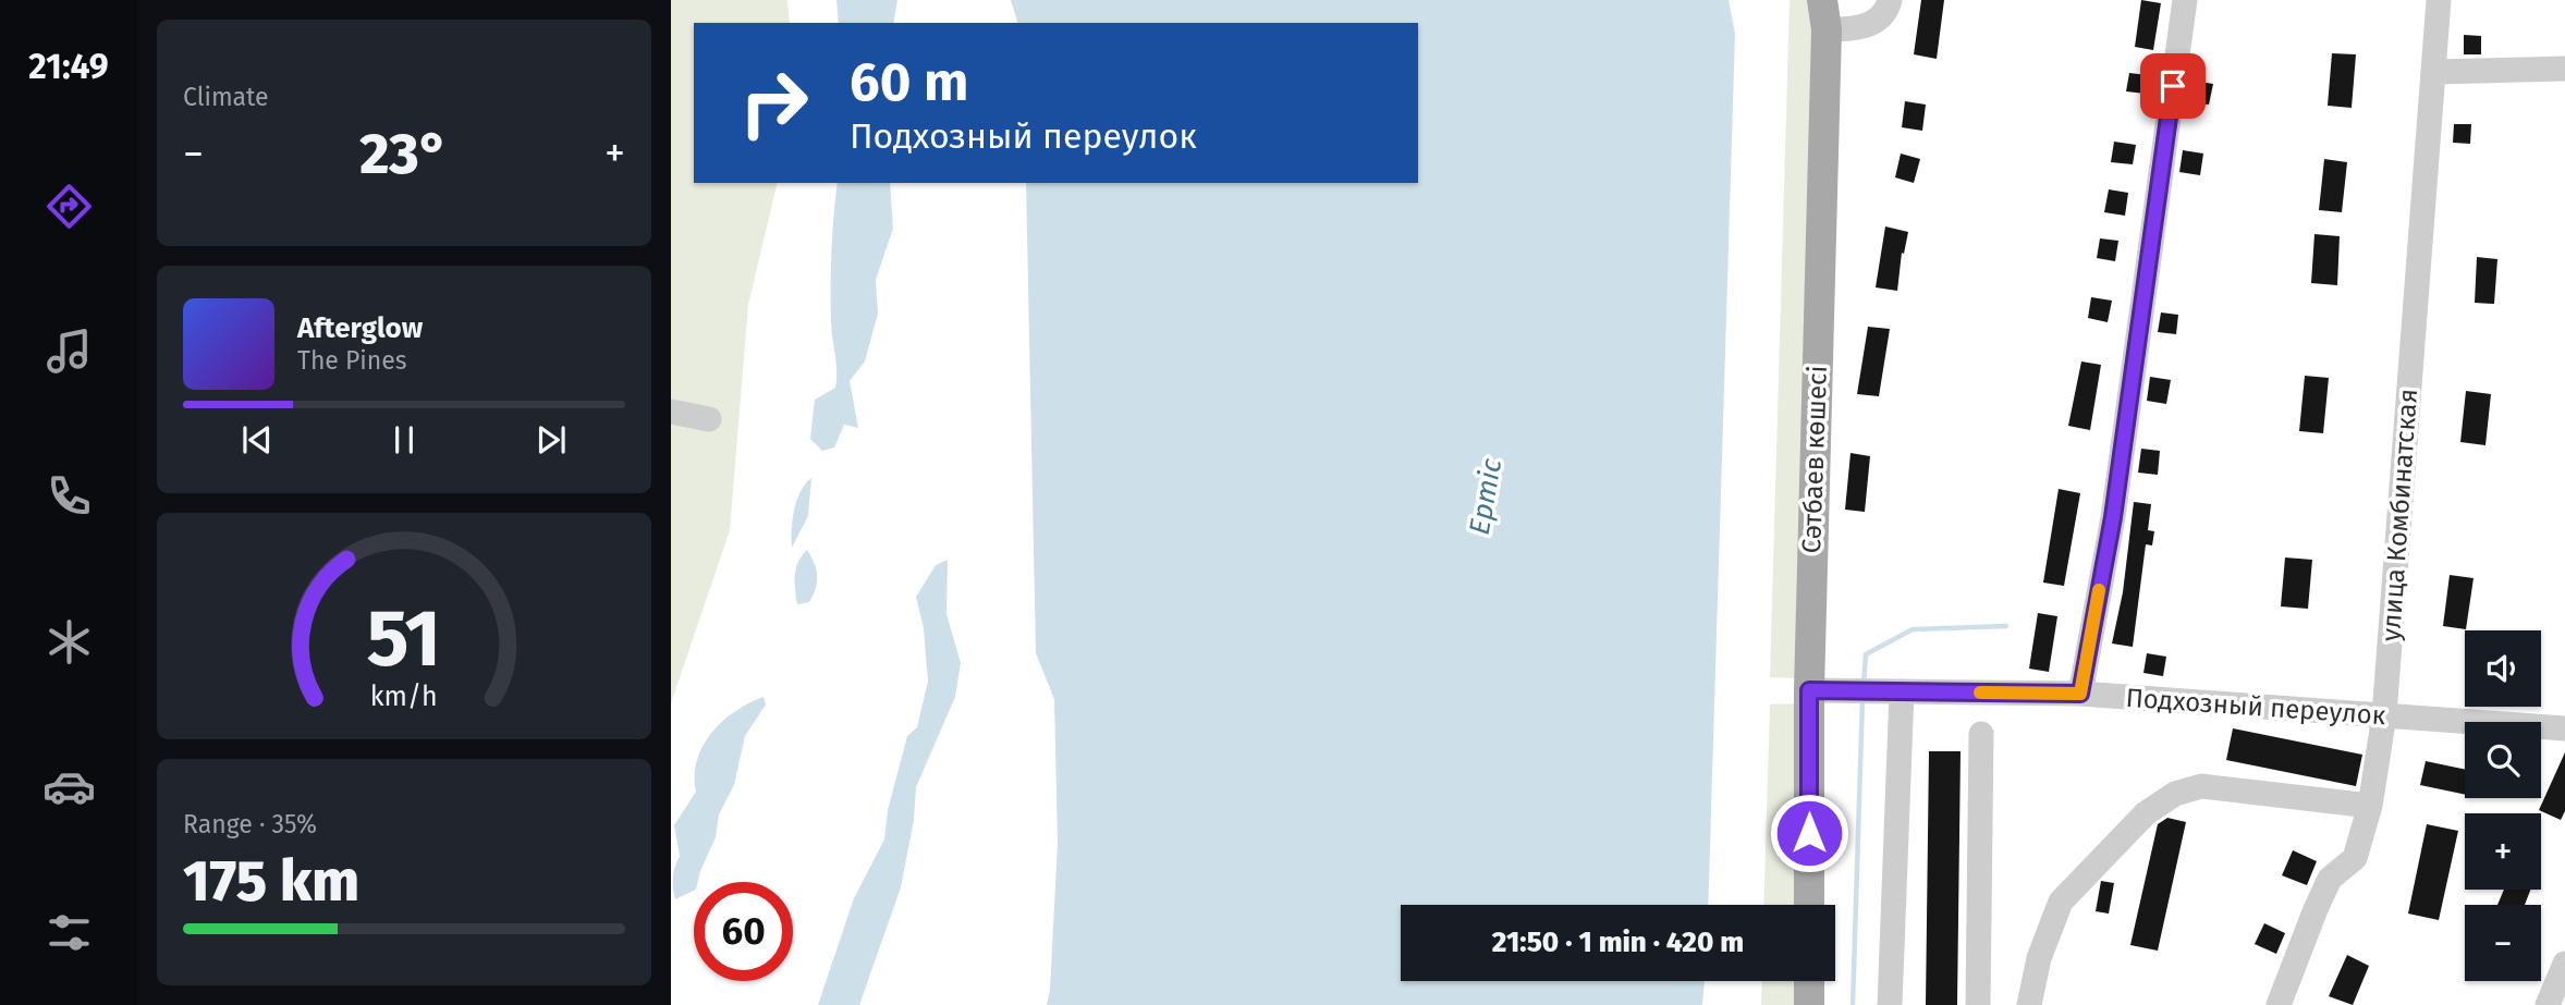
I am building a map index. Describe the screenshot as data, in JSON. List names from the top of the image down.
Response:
{
  "streets": {
    "main road": ["Сәтбаев көшесі"],
    "street": ["улица Комбинатская", "Подхозный переулок"]
  },
  "crossings": [
    ["Сәтбаев көшесі", "Подхозный переулок"],
    ["улица Комбинатская", "Подхозный переулок"]
  ],
  "water": ["Ертіс"],
  "page": {
    "tabs": "21:49",
    "tile": [
      "Climate",
      ["Range · 35%", "175 km"]
    ],
    "turn": ["60 m", "Подхозный переулок"],
    "heat": ["−", "23°", "+"],
    "song": ["Afterglow", "The Pines"],
    "map_buttons": ["+", "−"],
    "limit": "60",
    "trip": "21:50 · 1 min · 420 m",
    "gauge": ["51", "km/h"]
  }
}
